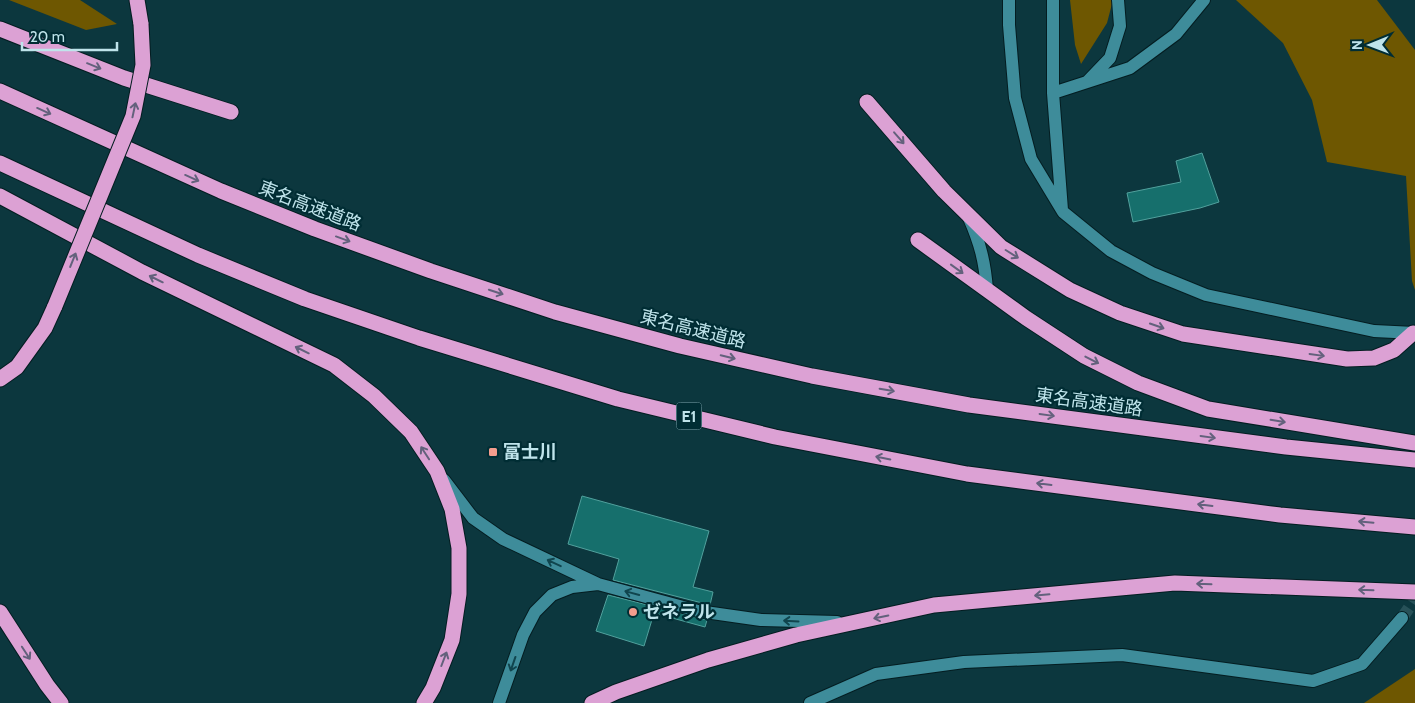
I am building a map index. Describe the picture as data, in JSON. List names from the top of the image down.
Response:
{
  "streets": {
    "highway": ["東名高速道路", "E1"]
  },
  "places": {
    "transit": ["富士川"],
    "other": ["ゼネラル"]
  },
  "scale_bar": "20 m",
  "north": "left"
}
